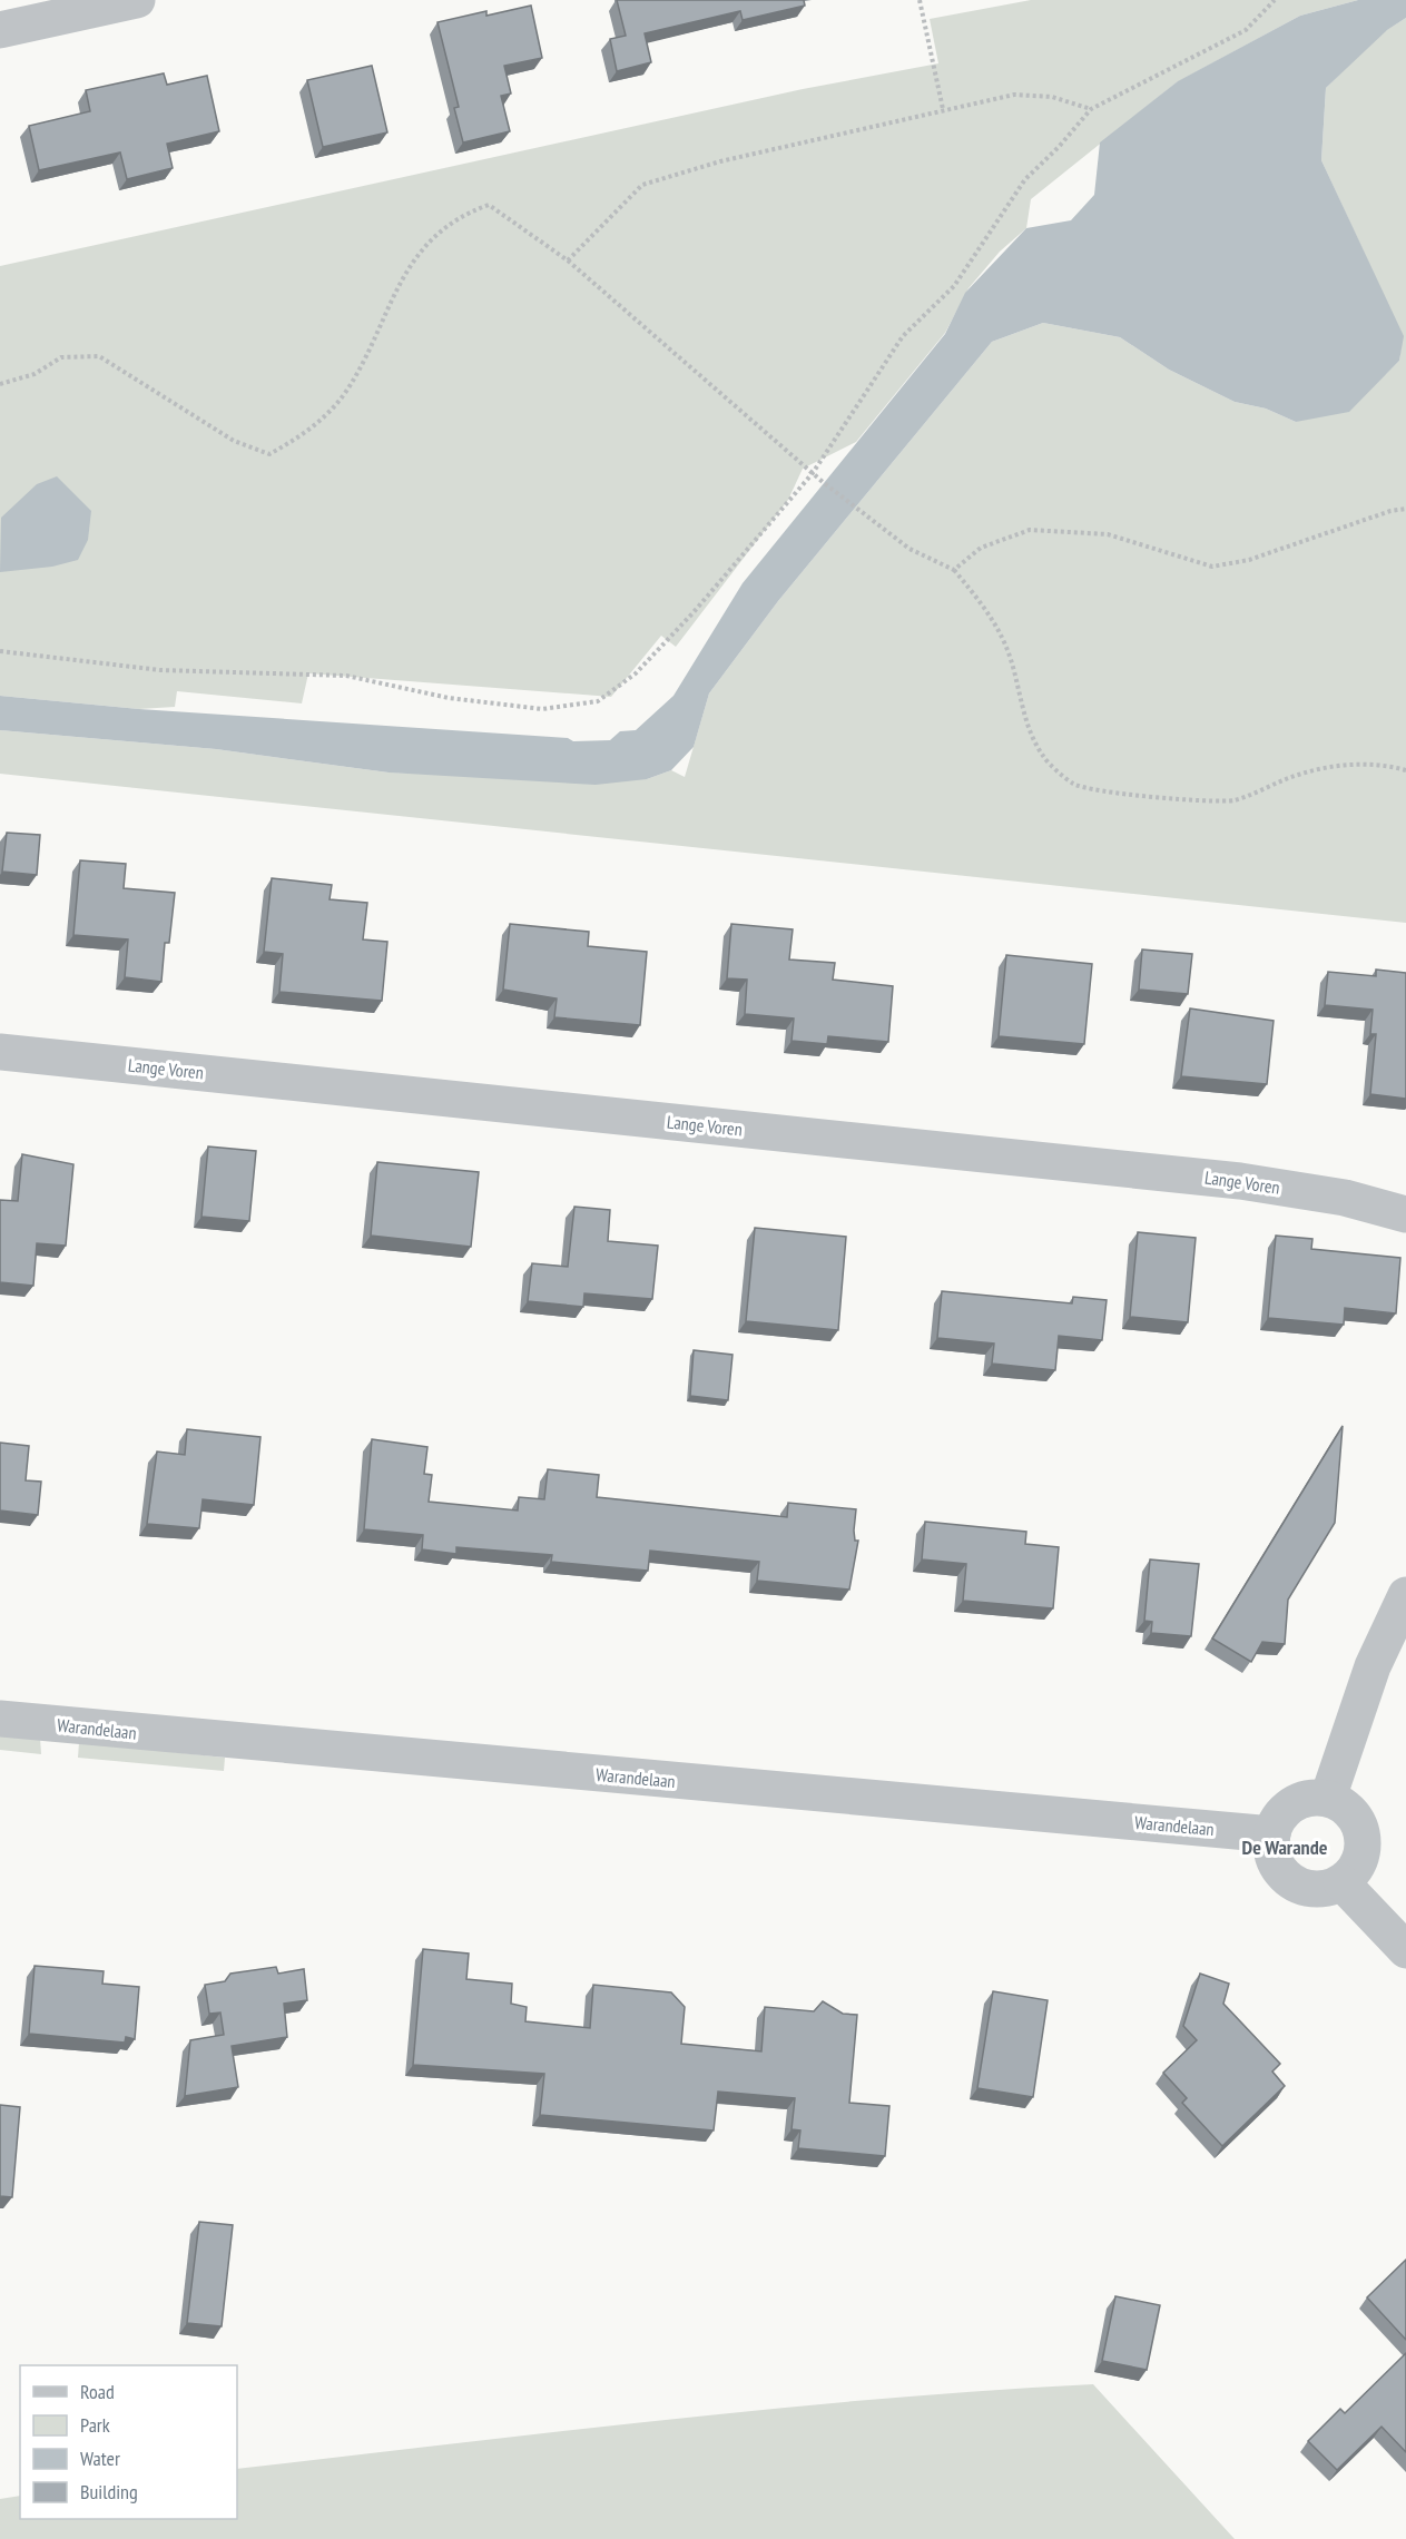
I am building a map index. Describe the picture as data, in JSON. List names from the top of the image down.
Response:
{
  "streets": {
    "street": ["Lange Voren", "Warandelaan"]
  },
  "districts": ["De Warande"],
  "legend": [
    "Road",
    "Park",
    "Water",
    "Building"
  ]
}
